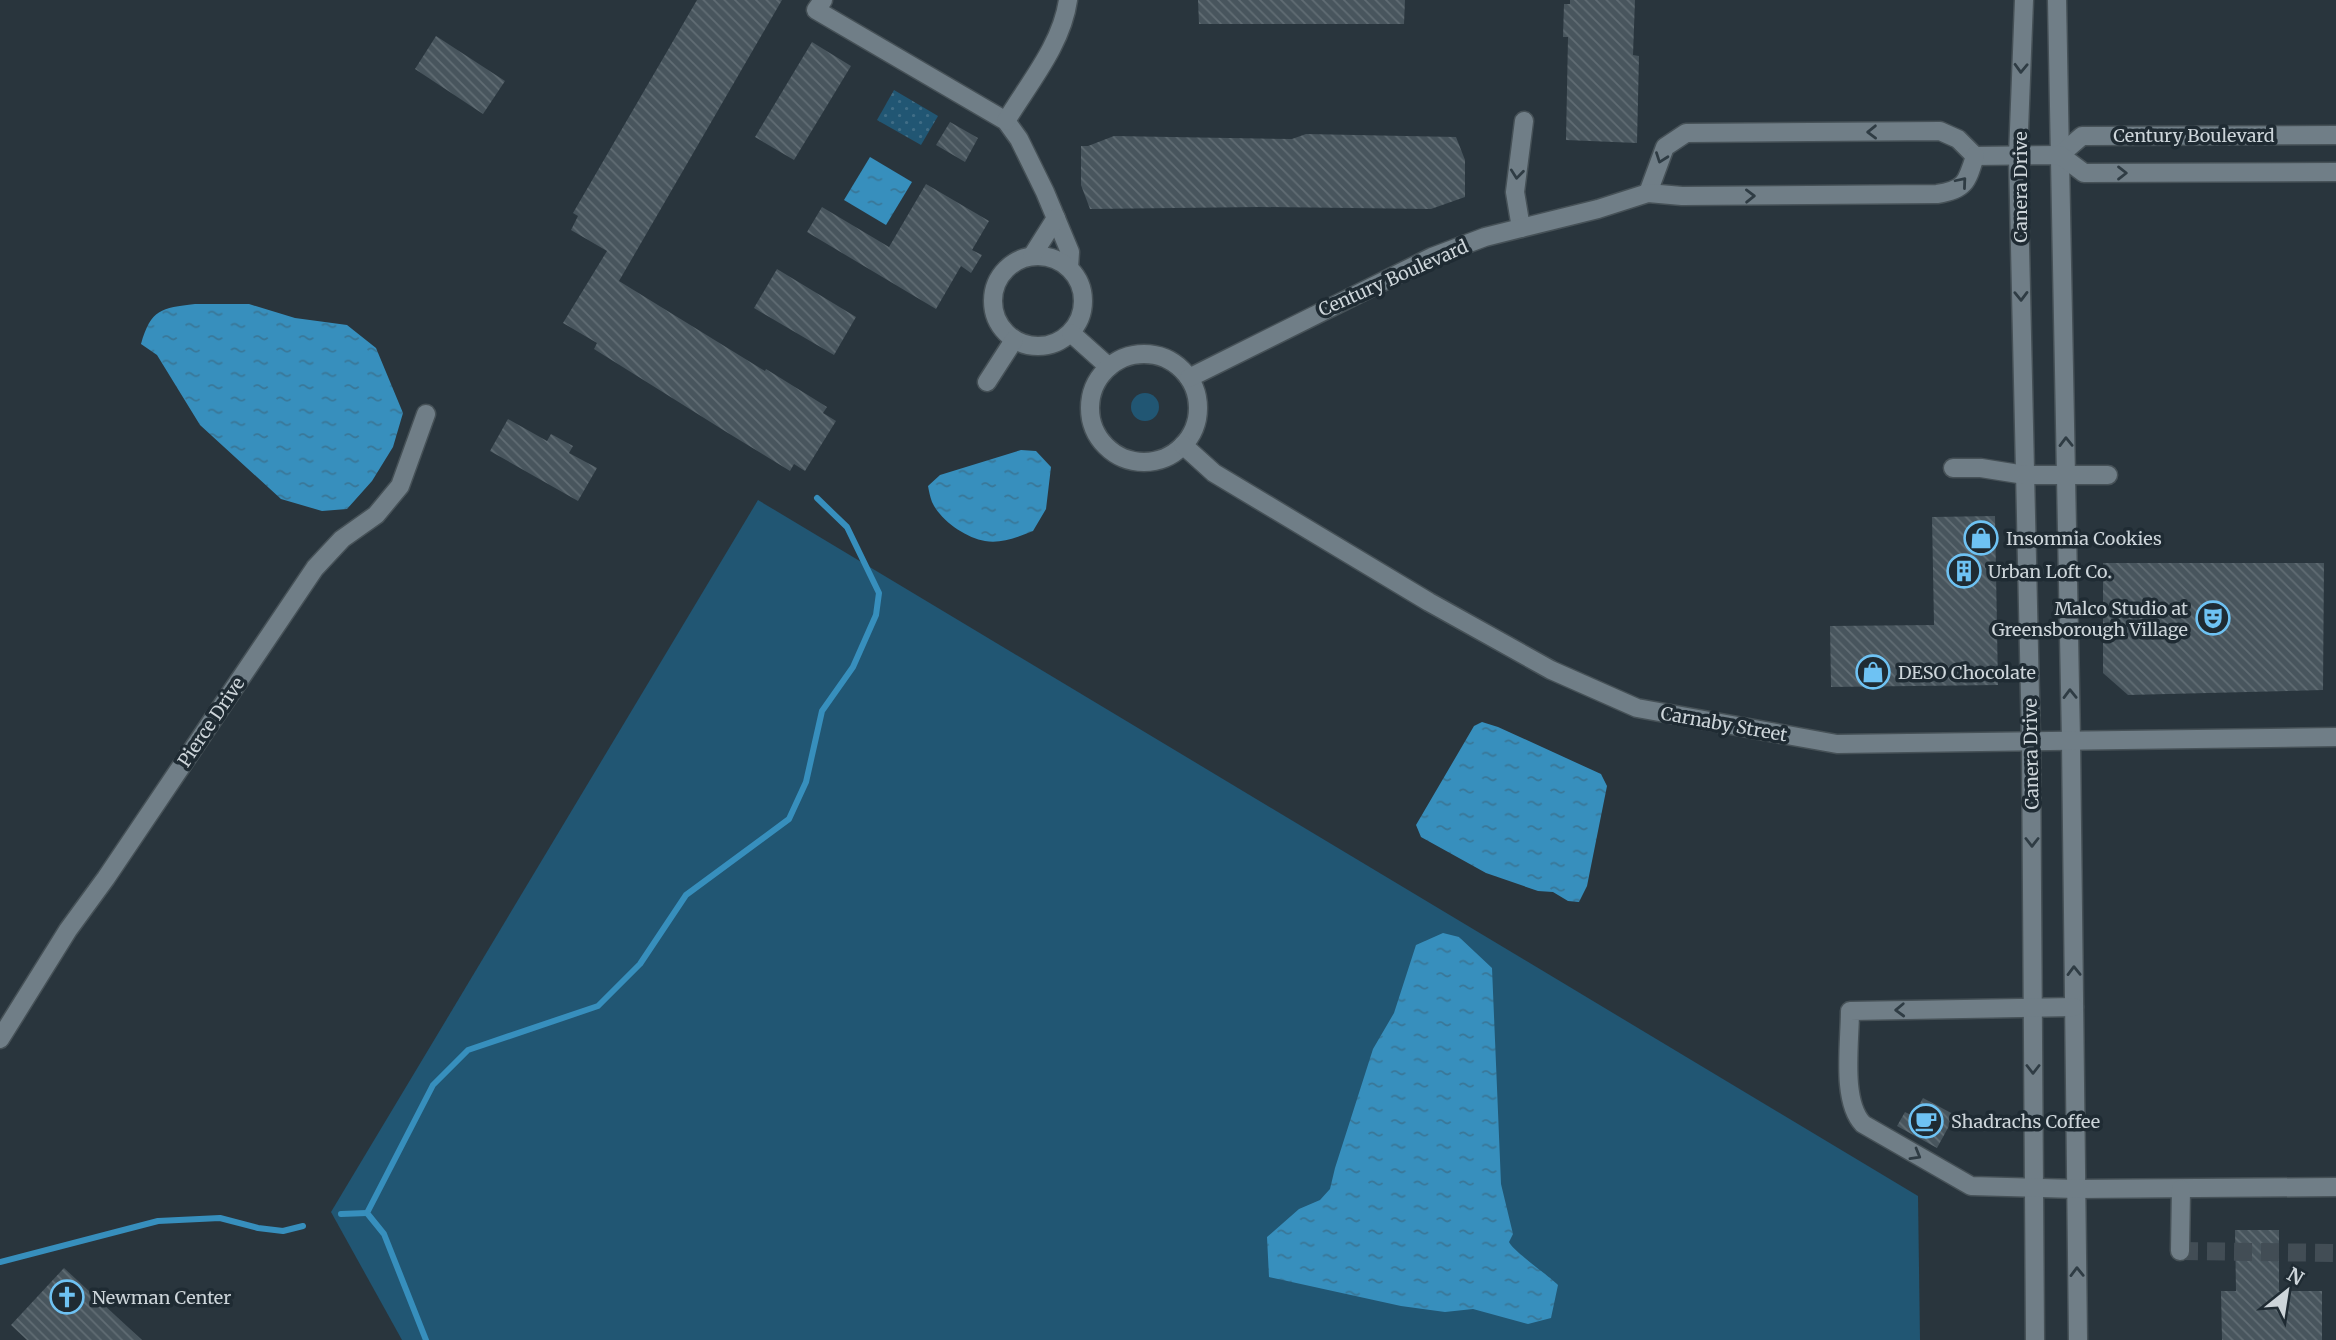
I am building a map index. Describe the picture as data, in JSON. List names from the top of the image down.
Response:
{
  "streets": {
    "street": [
      "Century Boulevard",
      "Canera Drive",
      "Pierce Drive",
      "Carnaby Street"
    ]
  },
  "crossings": [
    ["Century Boulevard", "Carnaby Street"],
    ["Canera Drive", "Carnaby Street"]
  ],
  "places": {
    "shop": ["Insomnia Cookies", "DESO Chocolate"],
    "building": ["Urban Loft Co."],
    "theatre": ["Malco Studio at Greensborough Village"],
    "cafe": ["Shadrachs Coffee"],
    "church": ["Newman Center"]
  },
  "north": "top right"
}
